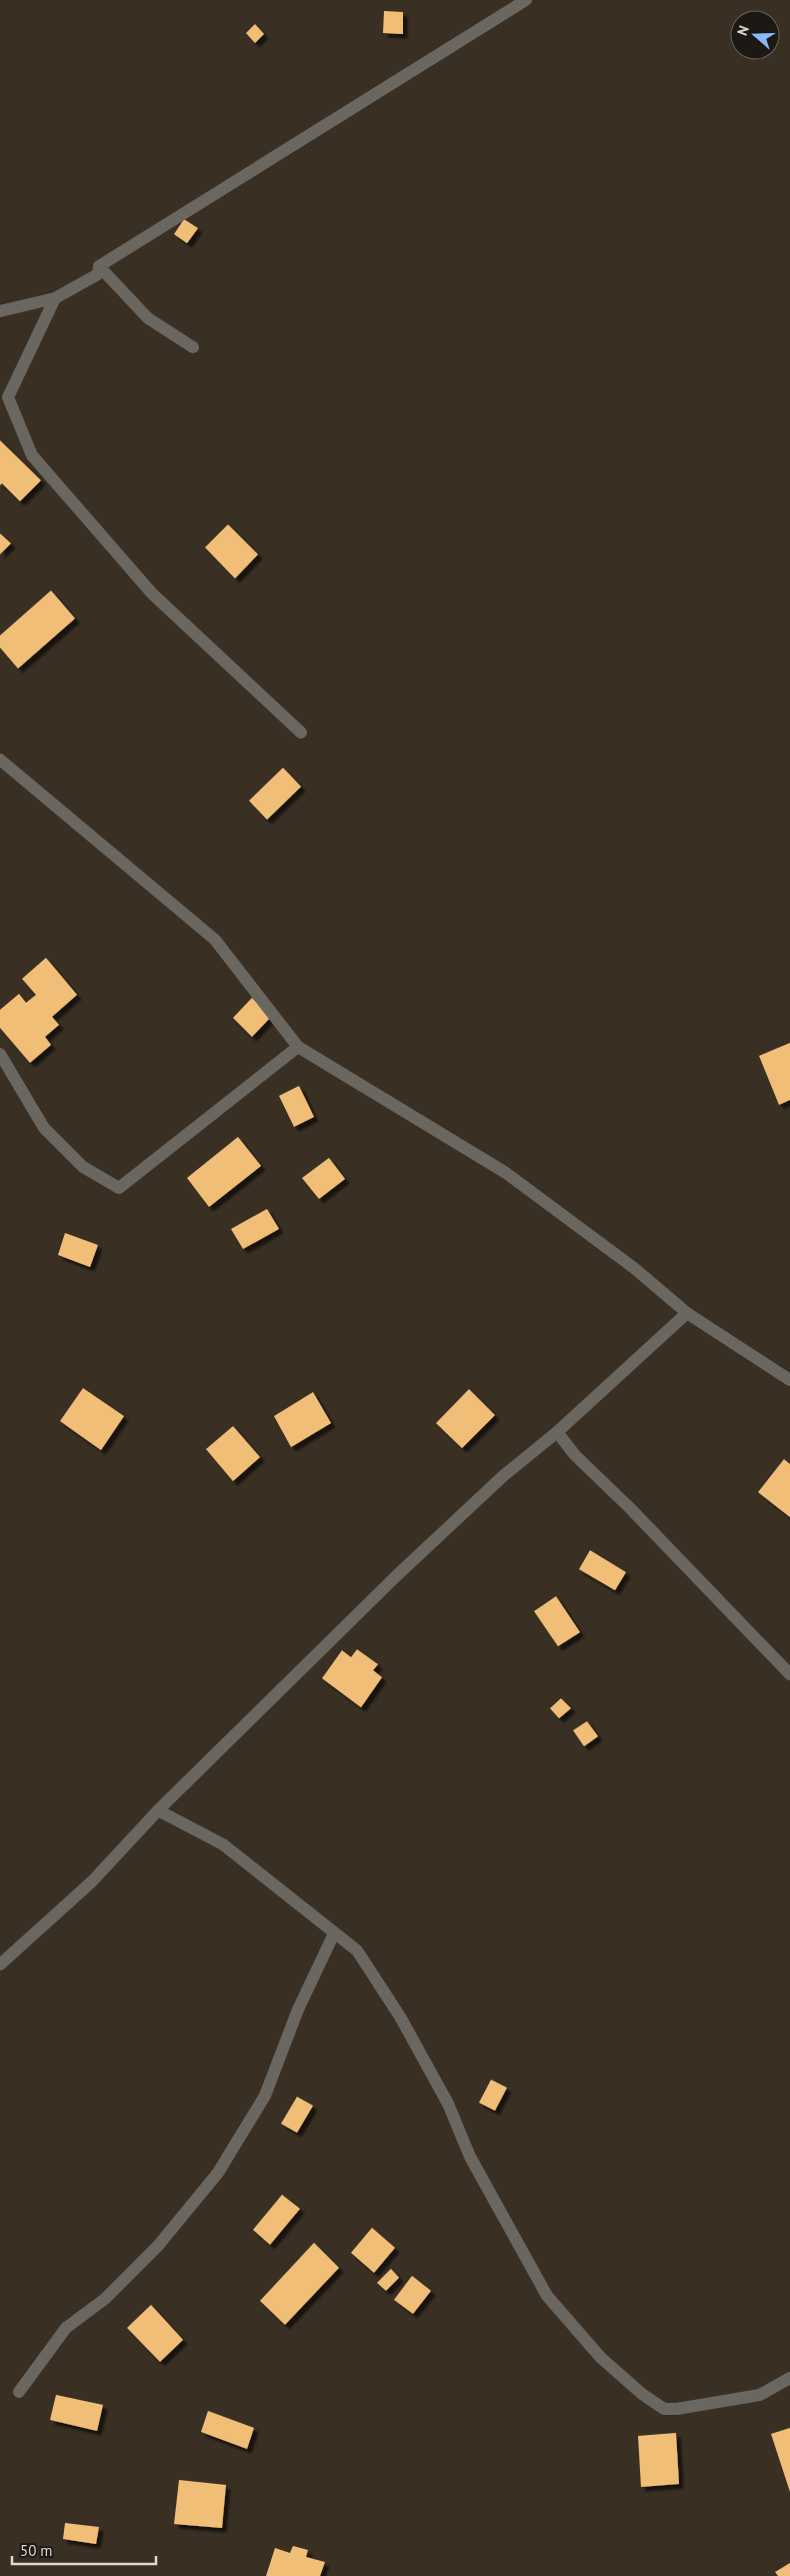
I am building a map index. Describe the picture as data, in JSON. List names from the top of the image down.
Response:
{
  "scale_bar": "50 m",
  "north": "left"
}
